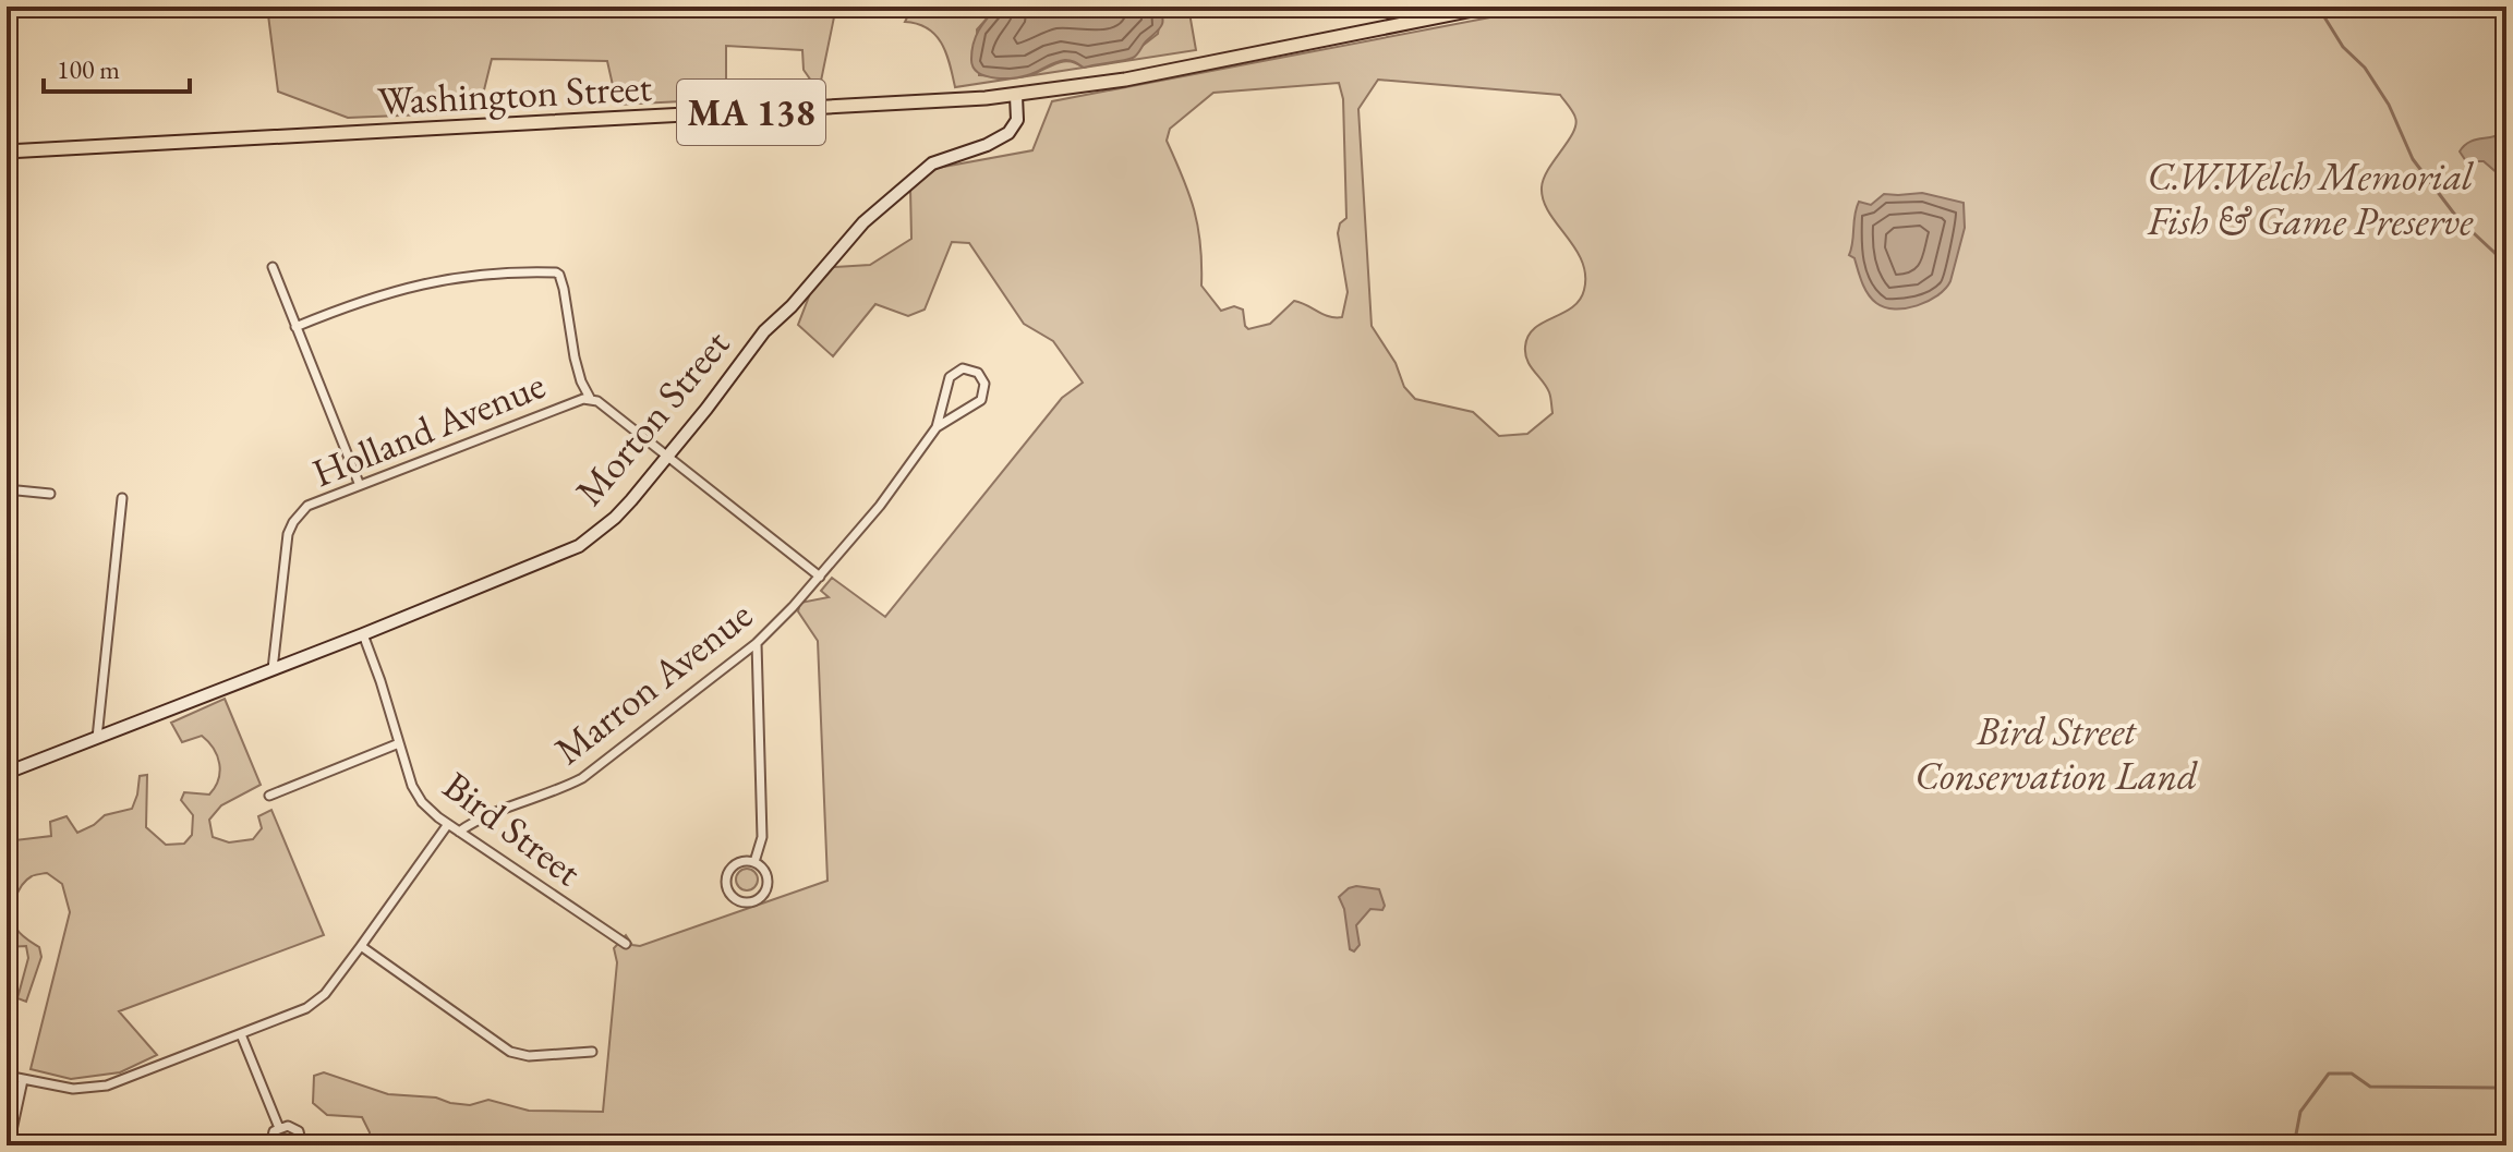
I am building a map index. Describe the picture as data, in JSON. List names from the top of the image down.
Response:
{
  "streets": {
    "main road": ["Washington Street", "MA 138"],
    "street": [
      "Morton Street",
      "Holland Avenue",
      "Marron Avenue",
      "Bird Street"
    ]
  },
  "crossings": [
    ["Washington Street", "Morton Street"],
    ["Morton Street", "Holland Avenue"],
    ["Morton Street", "Bird Street"],
    ["Holland Avenue", "Marron Avenue"],
    ["Marron Avenue", "Bird Street"]
  ],
  "parks": ["C.W.Welch Memorial Fish & Game Preserve", "Bird Street Conservation Land"],
  "scale_bar": "100 m"
}
